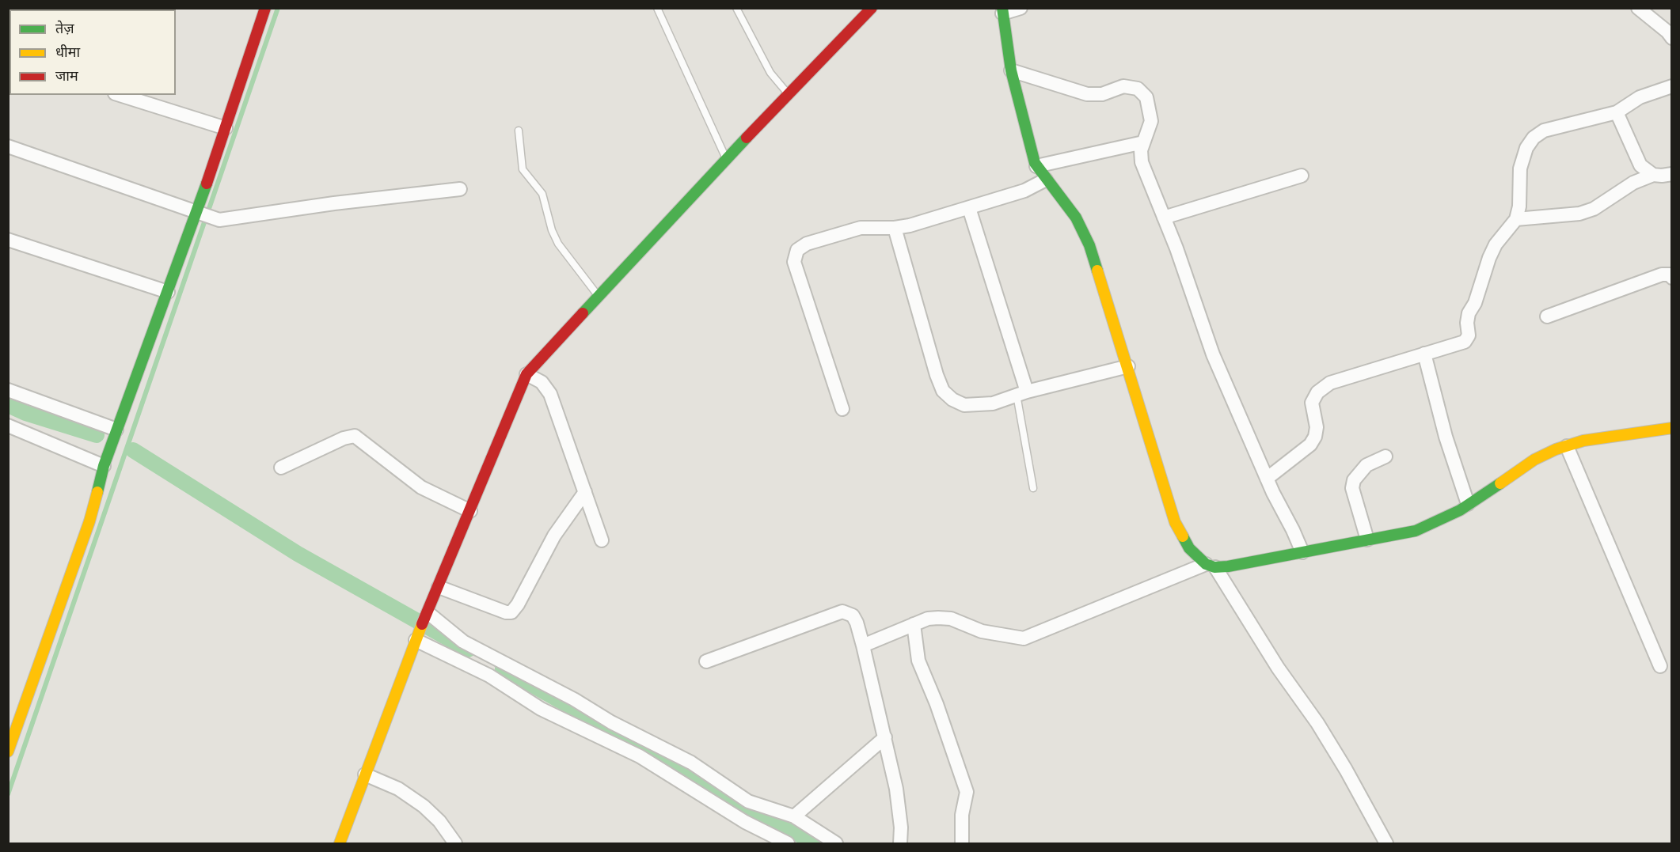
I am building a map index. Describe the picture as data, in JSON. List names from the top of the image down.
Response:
{
  "legend": ["तेज़", "धीमा", "जाम"]
}
